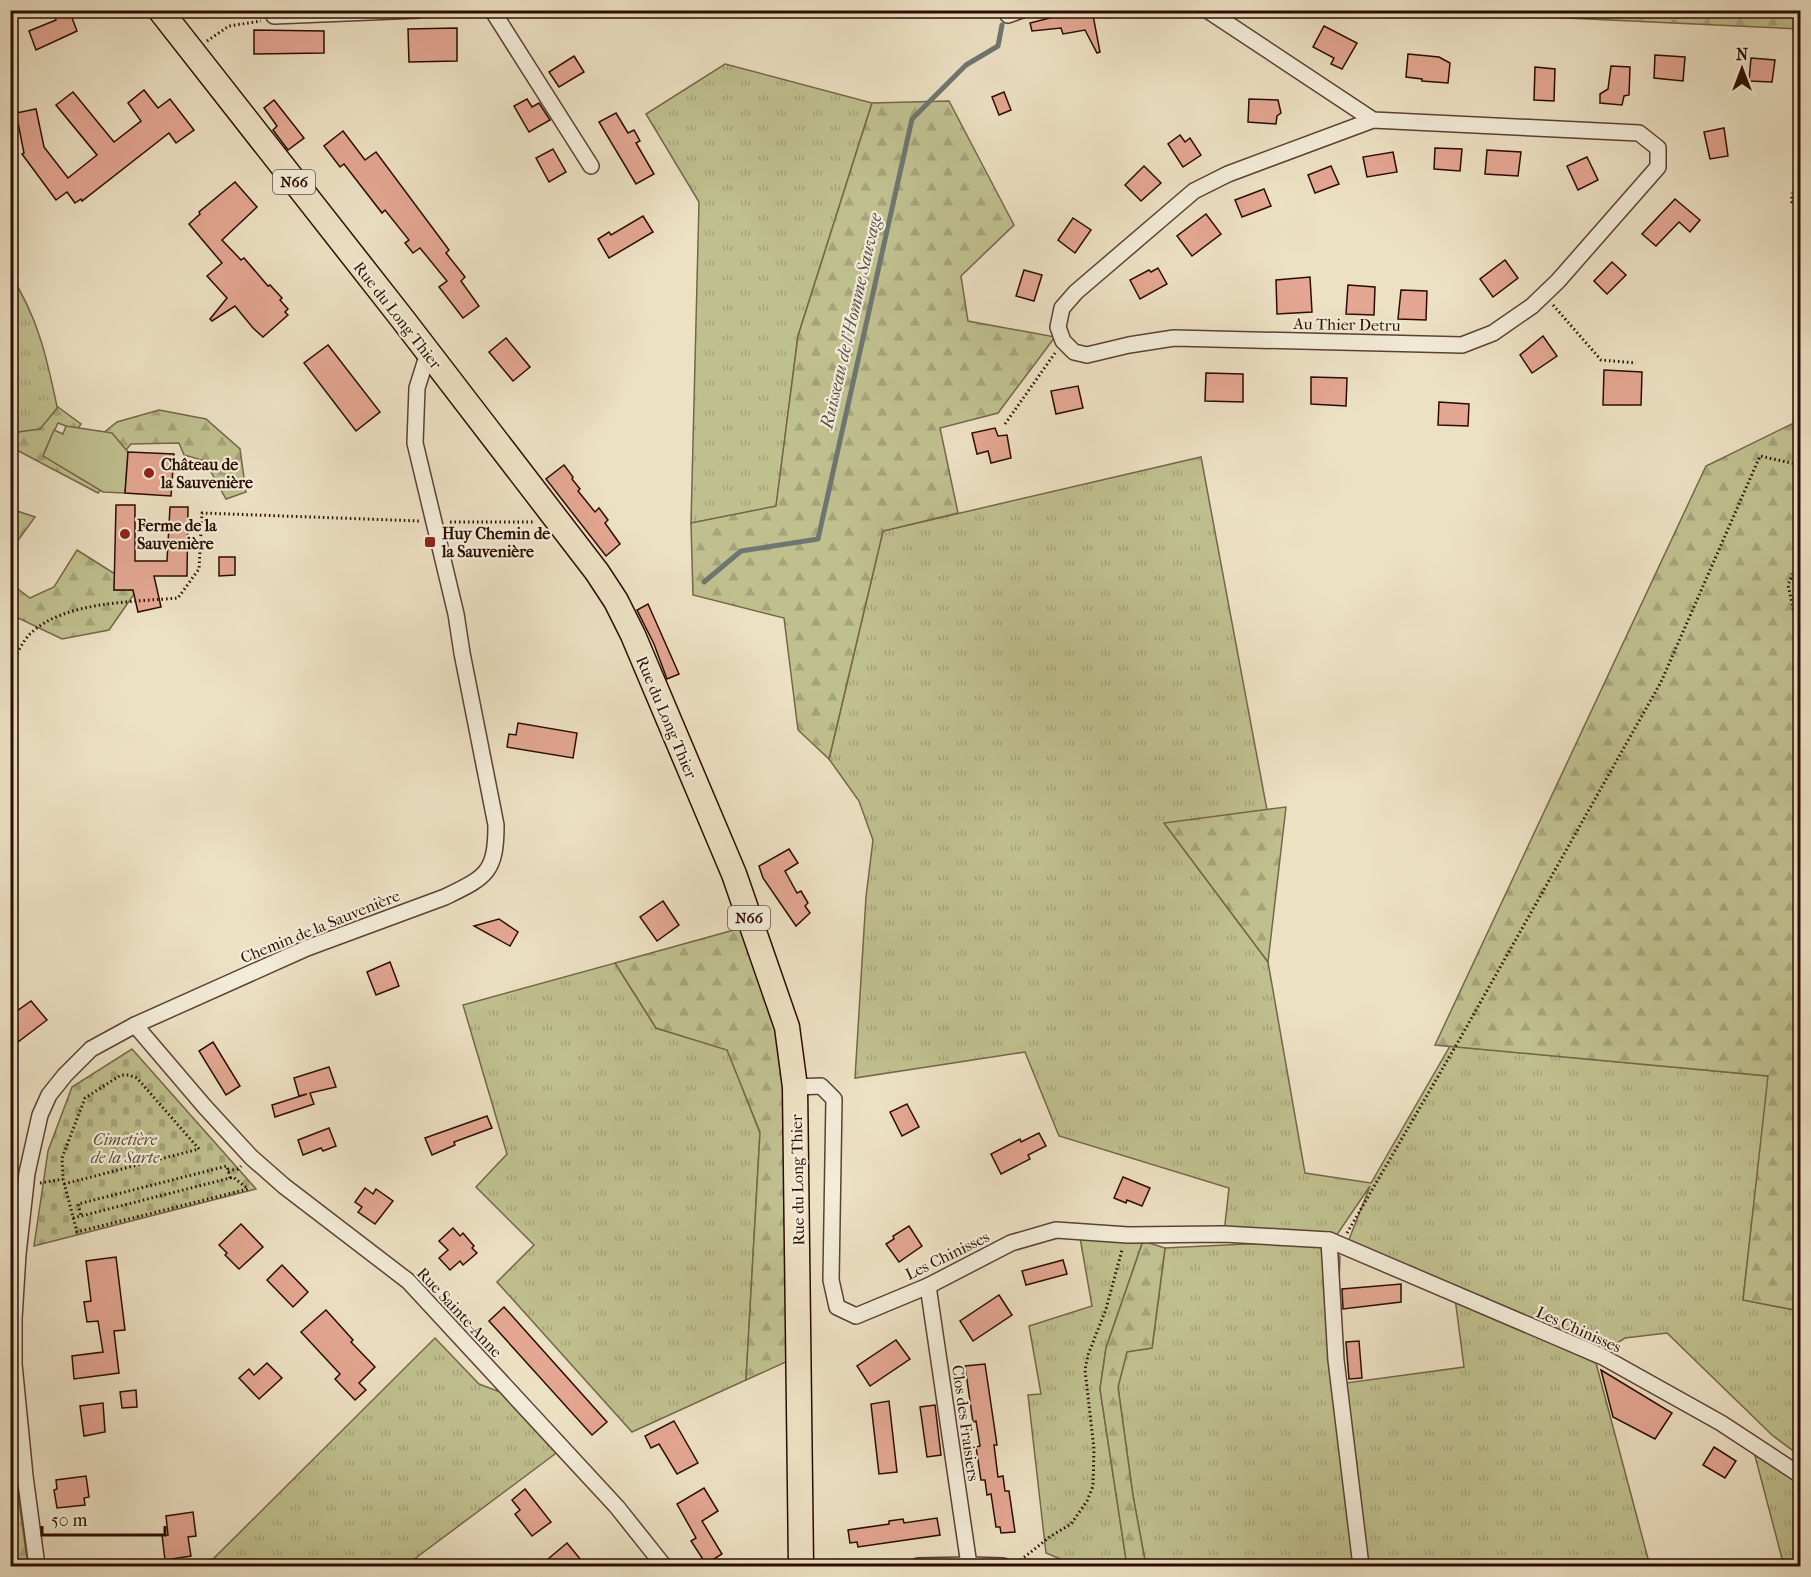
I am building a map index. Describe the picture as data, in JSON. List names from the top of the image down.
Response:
{
  "streets": {
    "main road": ["N66", "Rue du Long Thier"],
    "street": [
      "Au Thier Detru",
      "Chemin de la Sauvenière",
      "Les Chinisses",
      "Rue Sainte-Anne",
      "Clos des Fraisiers"
    ]
  },
  "crossings": [
    ["Rue du Long Thier", "Chemin de la Sauvenière"],
    ["Rue du Long Thier", "Les Chinisses"],
    ["Chemin de la Sauvenière", "Rue Sainte-Anne"],
    ["Les Chinisses", "Clos des Fraisiers"]
  ],
  "water": ["Ruisseau de l'Homme Sauvage"],
  "parks": ["Cimetière de la Sarte"],
  "places": {
    "other": ["Château de la Sauvenière", "Ferme de la Sauvenière"],
    "transit": ["Huy Chemin de la Sauvenière"]
  },
  "scale_bar": "50 m",
  "north": "top"
}
